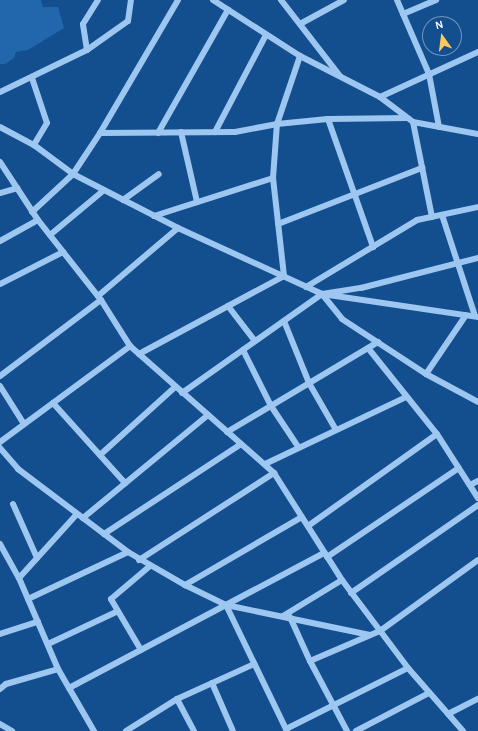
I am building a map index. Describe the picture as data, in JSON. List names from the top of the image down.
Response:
{
  "north": "top"
}
